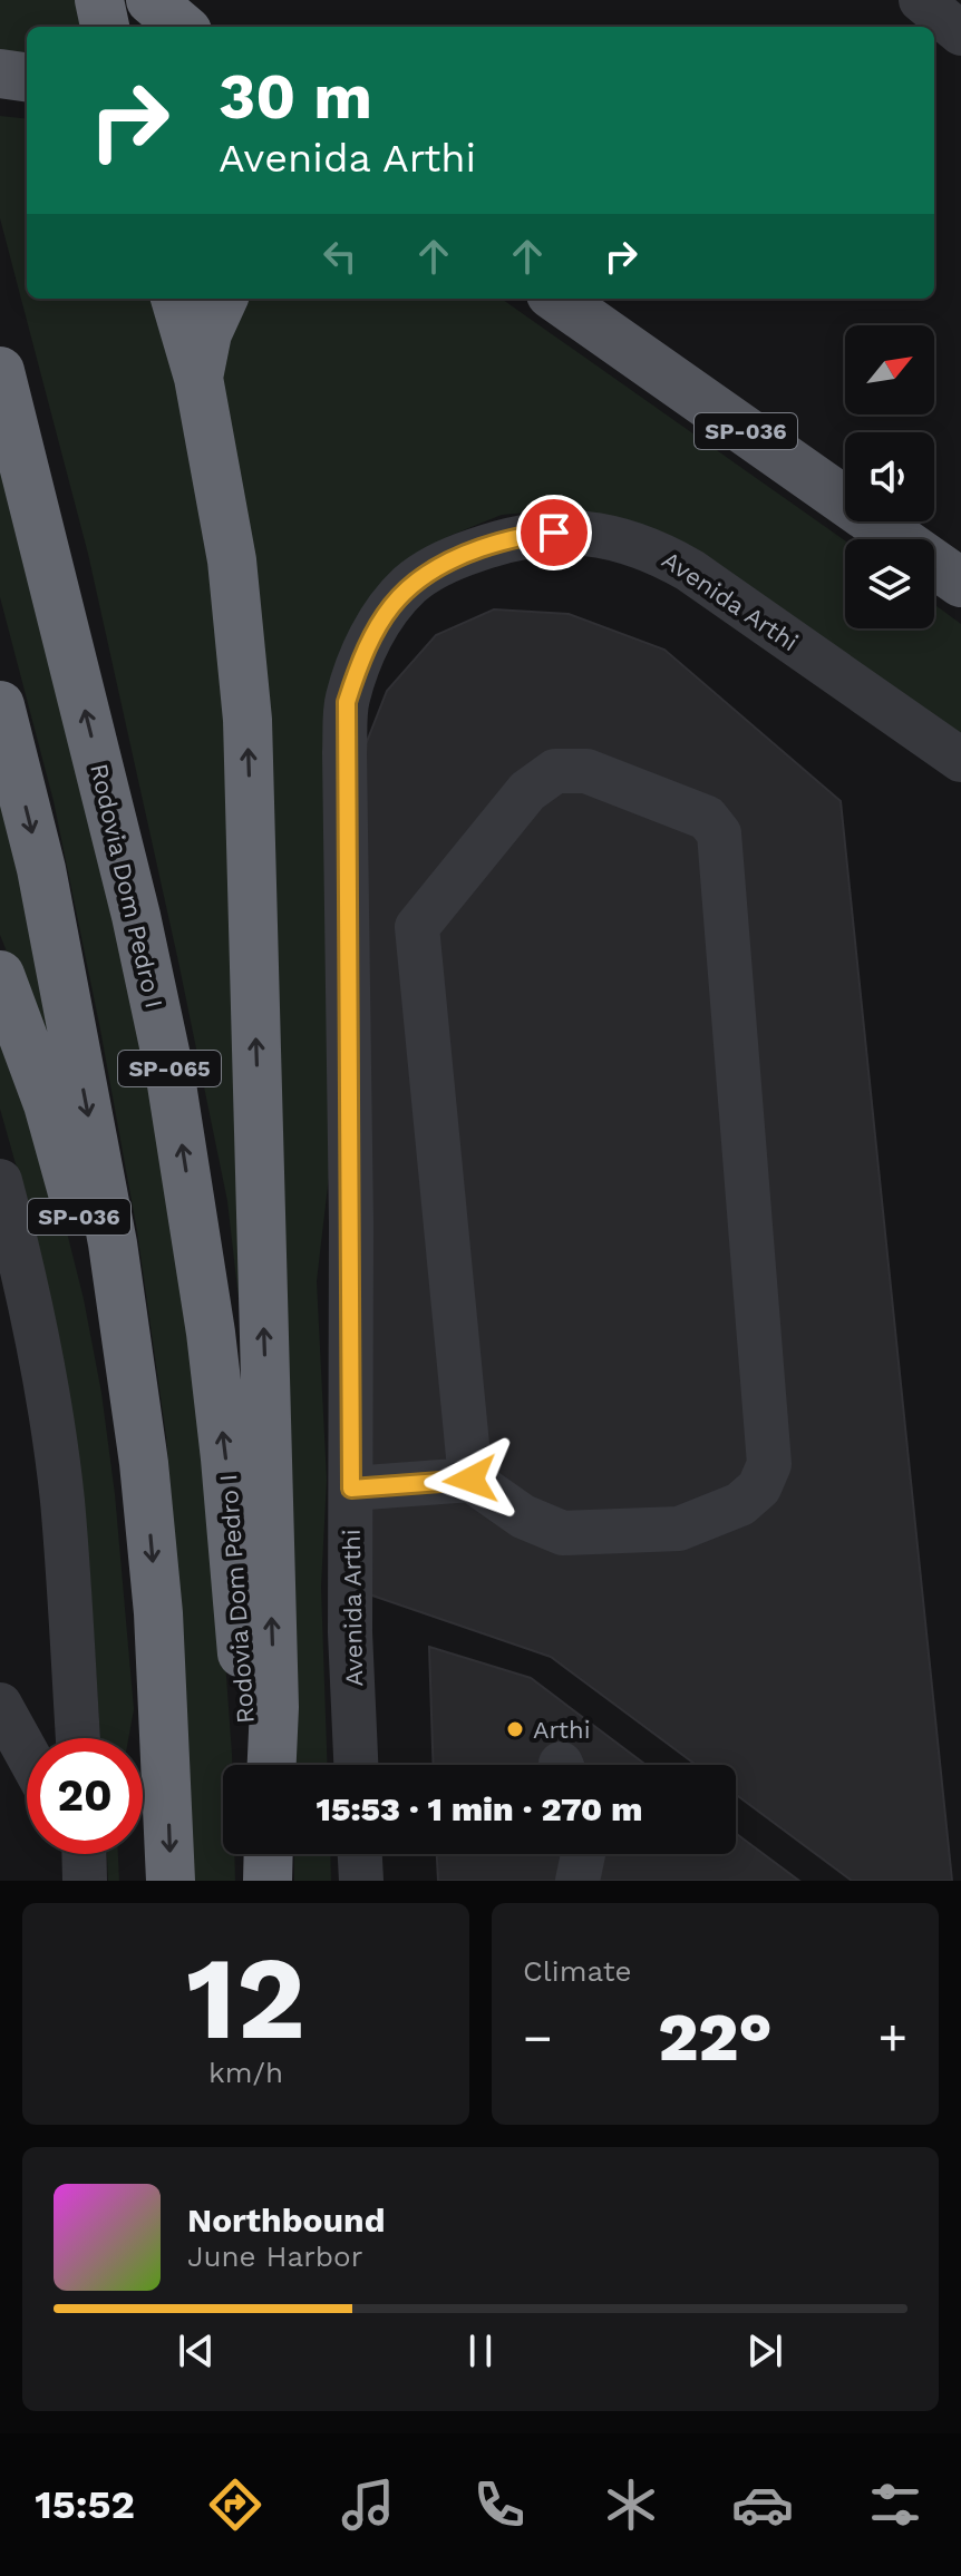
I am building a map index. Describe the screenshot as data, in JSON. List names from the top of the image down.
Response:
{
  "streets": {
    "highway": ["SP-036", "Rodovia Dom Pedro I", "SP-065"],
    "street": ["Avenida Arthi"]
  },
  "crossings": [
    ["SP-036", "SP-065"]
  ],
  "places": ["Arthi"],
  "north": "top right",
  "page": {
    "turn": ["30 m", "Avenida Arthi"],
    "limit": "20",
    "trip": "15:53 · 1 min · 270 m",
    "tile": [
      ["12", "km/h"],
      "Climate"
    ],
    "heat": ["−", "22°", "+"],
    "song": ["Northbound", "June Harbor"],
    "tabs": "15:52"
  }
}
